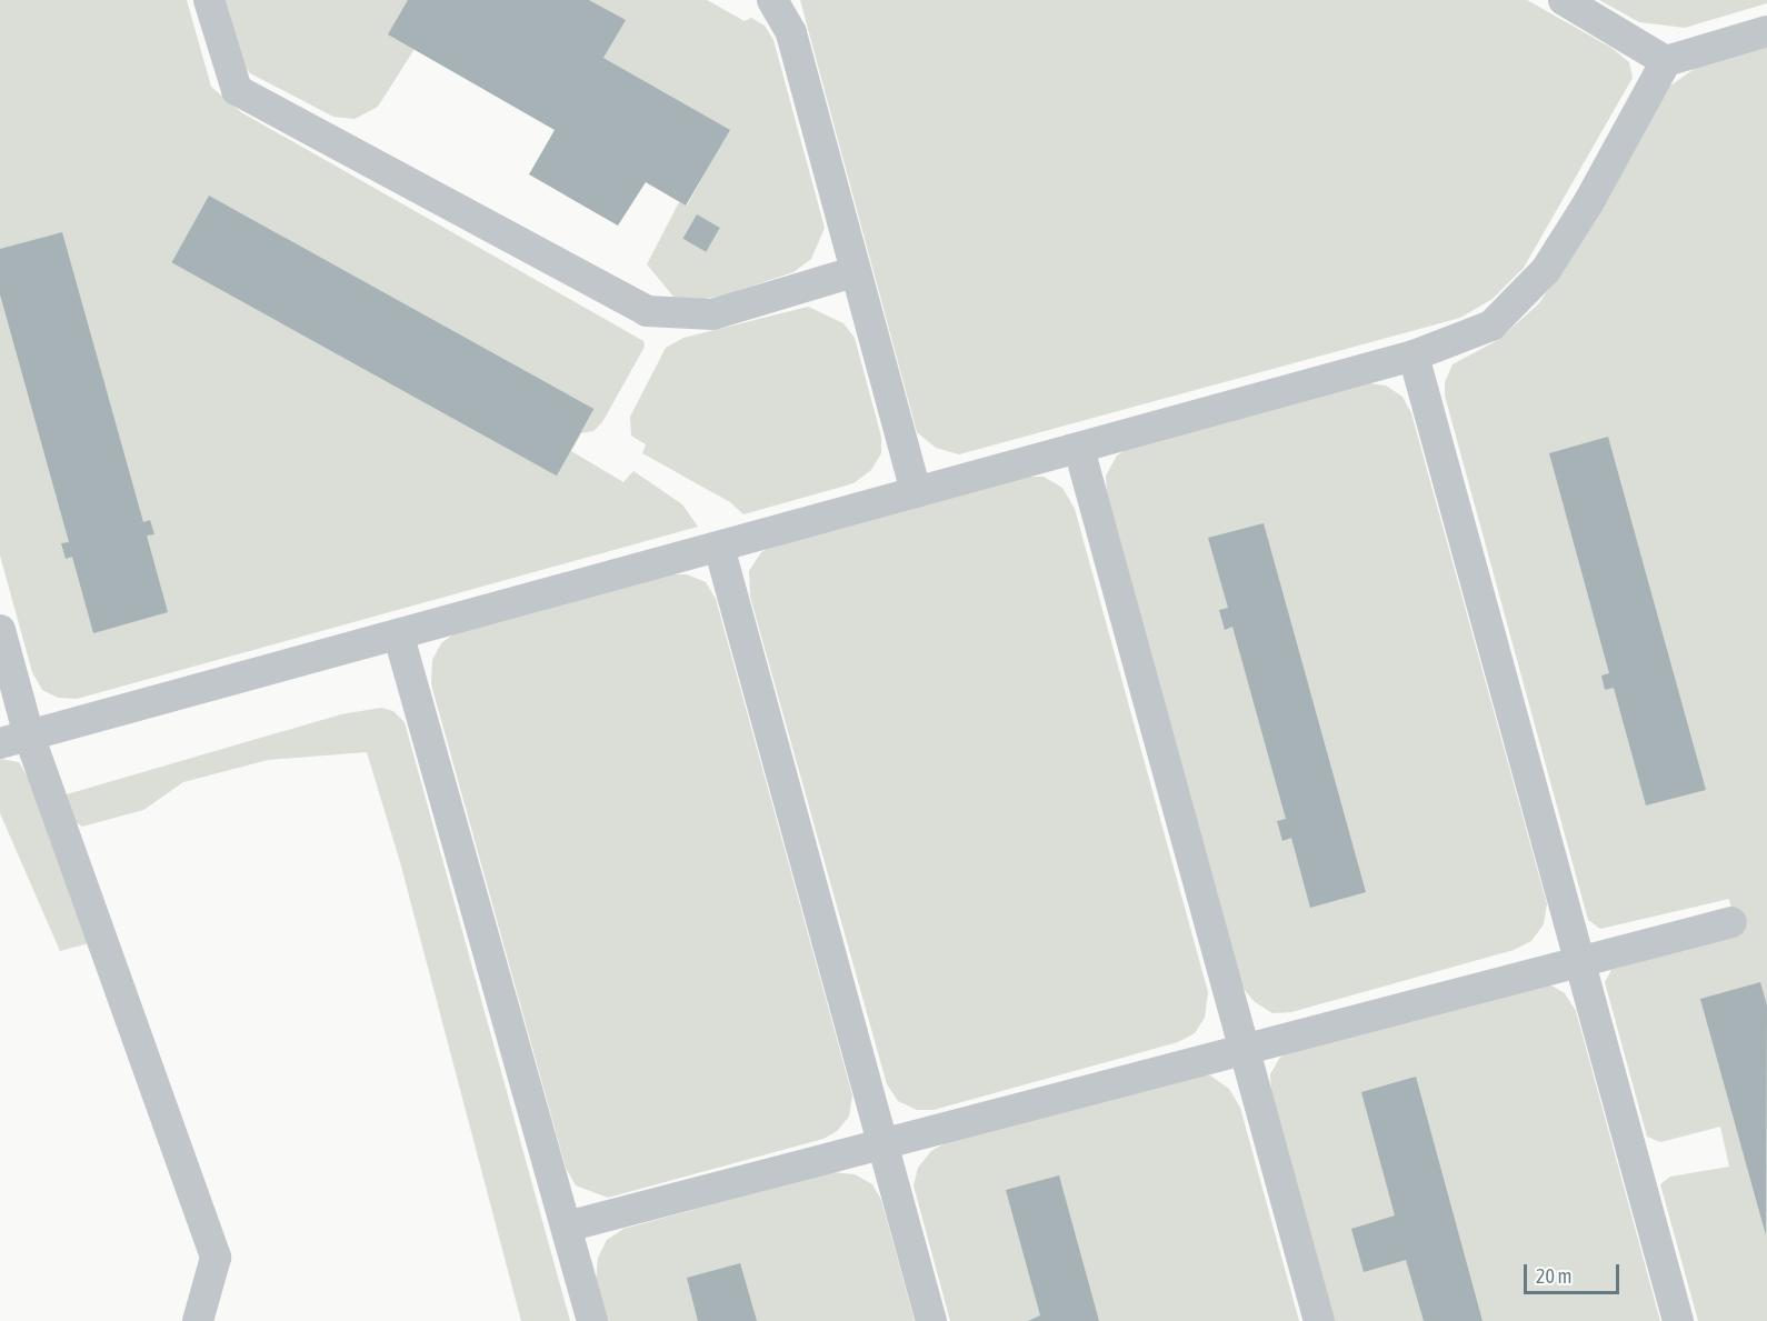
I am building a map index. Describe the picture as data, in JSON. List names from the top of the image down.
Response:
{
  "scale_bar": "20 m"
}
